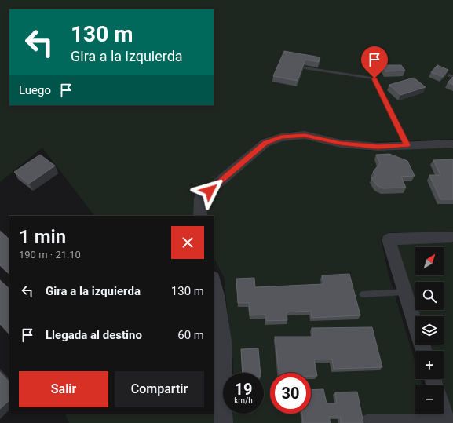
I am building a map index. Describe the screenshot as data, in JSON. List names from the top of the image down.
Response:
{
  "north": "top right",
  "page": {
    "turn": ["130 m", "Gira a la izquierda"],
    "then": "Luego",
    "heading": ["1 min", "190 m · 21:10"],
    "map_buttons": ["+", "−"],
    "list": [
      {
        "name": "Gira a la izquierda",
        "value": "130 m"
      },
      {
        "name": "Llegada al destino",
        "value": "60 m"
      }
    ],
    "buttons": ["Salir", "Compartir"],
    "speed": "19 km/h",
    "limit": "30"
  }
}
